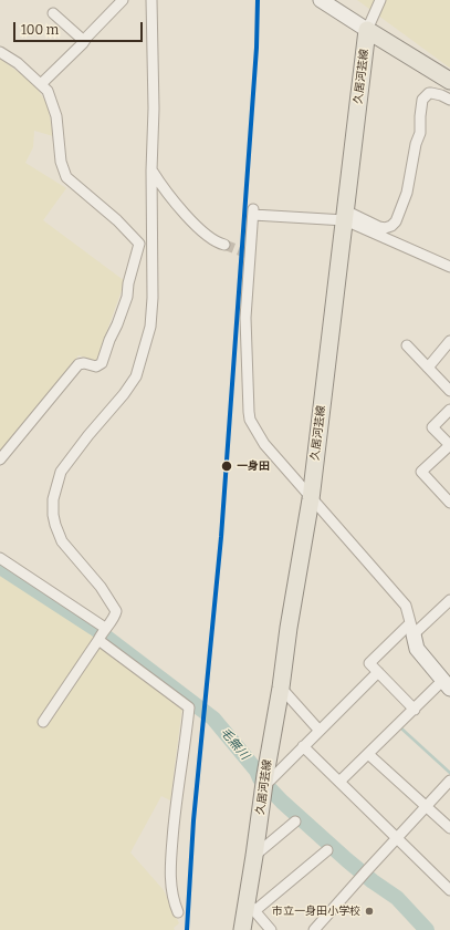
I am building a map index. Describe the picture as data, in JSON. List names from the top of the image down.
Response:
{
  "streets": {
    "main road": ["久居河芸線"]
  },
  "water": ["毛無川"],
  "places": ["一身田", "市立一身田小学校"],
  "scale_bar": "100 m"
}
